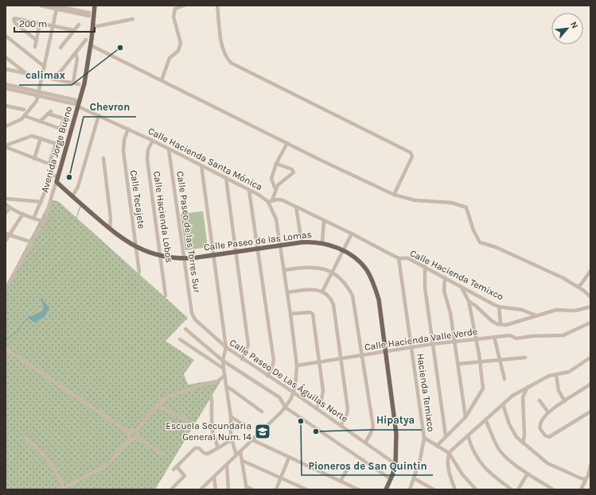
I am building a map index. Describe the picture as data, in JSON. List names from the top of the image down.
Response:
{
  "streets": {
    "main road": ["Avenida Jorge Bueno", "Calle Paseo de las Lomas"],
    "street": [
      "Calle Hacienda Santa Mónica",
      "Calle Tecajete",
      "Calle Hacienda Lobos",
      "Calle Paseo de las Torres Sur",
      "Calle Hacienda Temixco",
      "Calle Hacienda Valle Verde",
      "Calle Paseo De Las Águilas Norte",
      "Hacienda Temixco"
    ]
  },
  "crossings": [
    ["Avenida Jorge Bueno", "Calle Hacienda Santa Mónica"],
    ["Avenida Jorge Bueno", "Calle Paseo de las Lomas"],
    ["Calle Hacienda Santa Mónica", "Calle Tecajete"],
    ["Calle Hacienda Santa Mónica", "Calle Hacienda Lobos"],
    ["Calle Hacienda Santa Mónica", "Calle Paseo de las Torres Sur"],
    ["Calle Hacienda Santa Mónica", "Calle Paseo de las Lomas"],
    ["Calle Hacienda Santa Mónica", "Calle Hacienda Valle Verde"],
    ["Calle Hacienda Santa Mónica", "Calle Paseo De Las Águilas Norte"],
    ["Calle Tecajete", "Calle Paseo de las Lomas"],
    ["Calle Hacienda Lobos", "Calle Paseo de las Lomas"],
    ["Calle Paseo de las Torres Sur", "Calle Paseo de las Lomas"],
    ["Calle Paseo de las Torres Sur", "Calle Paseo De Las Águilas Norte"],
    ["Calle Paseo de las Lomas", "Calle Hacienda Valle Verde"],
    ["Calle Paseo de las Lomas", "Calle Paseo De Las Águilas Norte"],
    ["Calle Hacienda Temixco", "Hacienda Temixco"],
    ["Calle Hacienda Valle Verde", "Hacienda Temixco"]
  ],
  "places": {
    "other": [
      "calimax",
      "Chevron",
      "Pioneros de San Quintin",
      "Hipatya"
    ],
    "school or university": ["Escuela Secundaria General Num. 14"]
  },
  "scale_bar": "200 m",
  "north": "top right"
}
